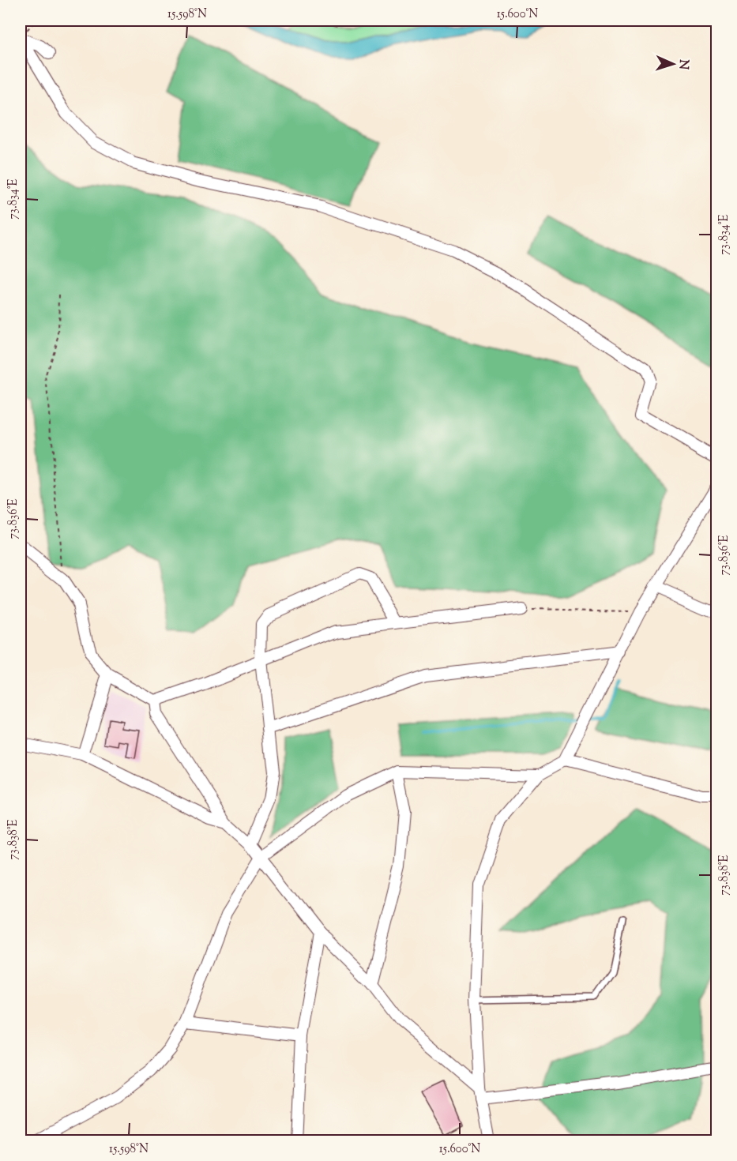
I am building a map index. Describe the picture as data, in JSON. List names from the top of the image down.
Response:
{
  "north": "right",
  "coordinates": [
    "15.598°N",
    "15.600°N",
    "73.834°E",
    "73.836°E",
    "73.838°E"
  ]
}
